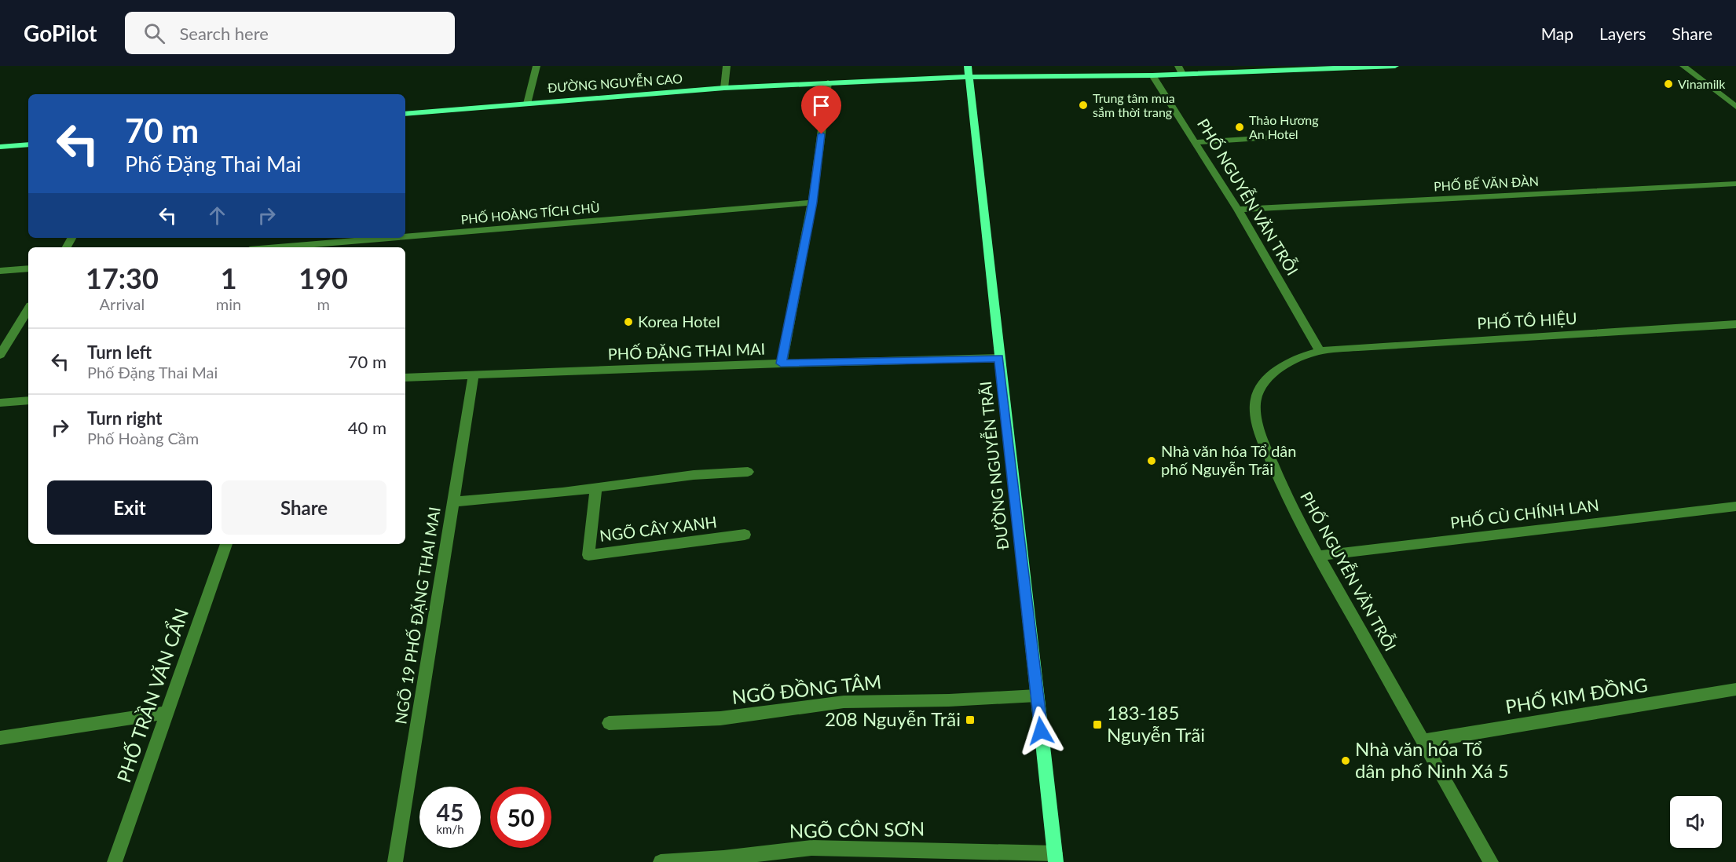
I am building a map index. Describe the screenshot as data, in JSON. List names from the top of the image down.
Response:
{
  "streets": {
    "main road": ["ĐƯỜNG NGUYỄN CAO", "ĐƯỜNG NGUYỄN TRÃI"],
    "street": [
      "PHỐ BẾ VĂN ĐÀN",
      "PHỐ NGUYỄN VĂN TRỖI",
      "PHỐ HOÀNG TÍCH CHÙ",
      "PHỐ TÔ HIỆU",
      "PHỐ ĐẶNG THAI MAI",
      "PHỐ CÙ CHÍNH LAN",
      "NGÕ CÂY XANH",
      "NGÕ 19 PHỐ ĐẶNG THAI MAI",
      "NGÕ ĐỒNG TÂM",
      "PHỐ TRẦN VĂN CẨN",
      "PHỐ KIM ĐỒNG",
      "NGÕ CÔN SƠN"
    ]
  },
  "crossings": [
    ["ĐƯỜNG NGUYỄN CAO", "PHỐ NGUYỄN VĂN TRỖI"],
    ["ĐƯỜNG NGUYỄN CAO", "ĐƯỜNG NGUYỄN TRÃI"],
    ["PHỐ BẾ VĂN ĐÀN", "PHỐ NGUYỄN VĂN TRỖI"],
    ["PHỐ NGUYỄN VĂN TRỖI", "PHỐ TÔ HIỆU"],
    ["PHỐ NGUYỄN VĂN TRỖI", "PHỐ CÙ CHÍNH LAN"],
    ["PHỐ NGUYỄN VĂN TRỖI", "PHỐ KIM ĐỒNG"],
    ["PHỐ ĐẶNG THAI MAI", "ĐƯỜNG NGUYỄN TRÃI"],
    ["PHỐ ĐẶNG THAI MAI", "NGÕ 19 PHỐ ĐẶNG THAI MAI"],
    ["ĐƯỜNG NGUYỄN TRÃI", "NGÕ ĐỒNG TÂM"],
    ["ĐƯỜNG NGUYỄN TRÃI", "NGÕ CÔN SƠN"]
  ],
  "places": {
    "other": [
      "Vinamilk",
      "Trung tâm mua sắm thời trang",
      "Thảo Hương An Hotel",
      "Korea Hotel",
      "Nhà văn hóa Tổ dân phố Nguyễn Trãi",
      "Nhà văn hóa Tổ dân phố Ninh Xá 5"
    ],
    "transit": ["208 Nguyễn Trãi", "183-185 Nguyễn Trãi"]
  },
  "page": {
    "header": "GoPilot",
    "search": "Search here",
    "nav": ["Map", "Layers", "Share"],
    "turn": ["70 m", "Phố Đặng Thai Mai"],
    "eta": [
      "17:30",
      "Arrival",
      "1",
      "min",
      "190",
      "m"
    ],
    "list": [
      {
        "name": "Turn left",
        "note": "Phố Đặng Thai Mai",
        "value": "70 m"
      },
      {
        "name": "Turn right",
        "note": "Phố Hoàng Cầm",
        "value": "40 m"
      }
    ],
    "buttons": ["Exit", "Share"],
    "speed": "45 km/h",
    "limit": "50"
  }
}
